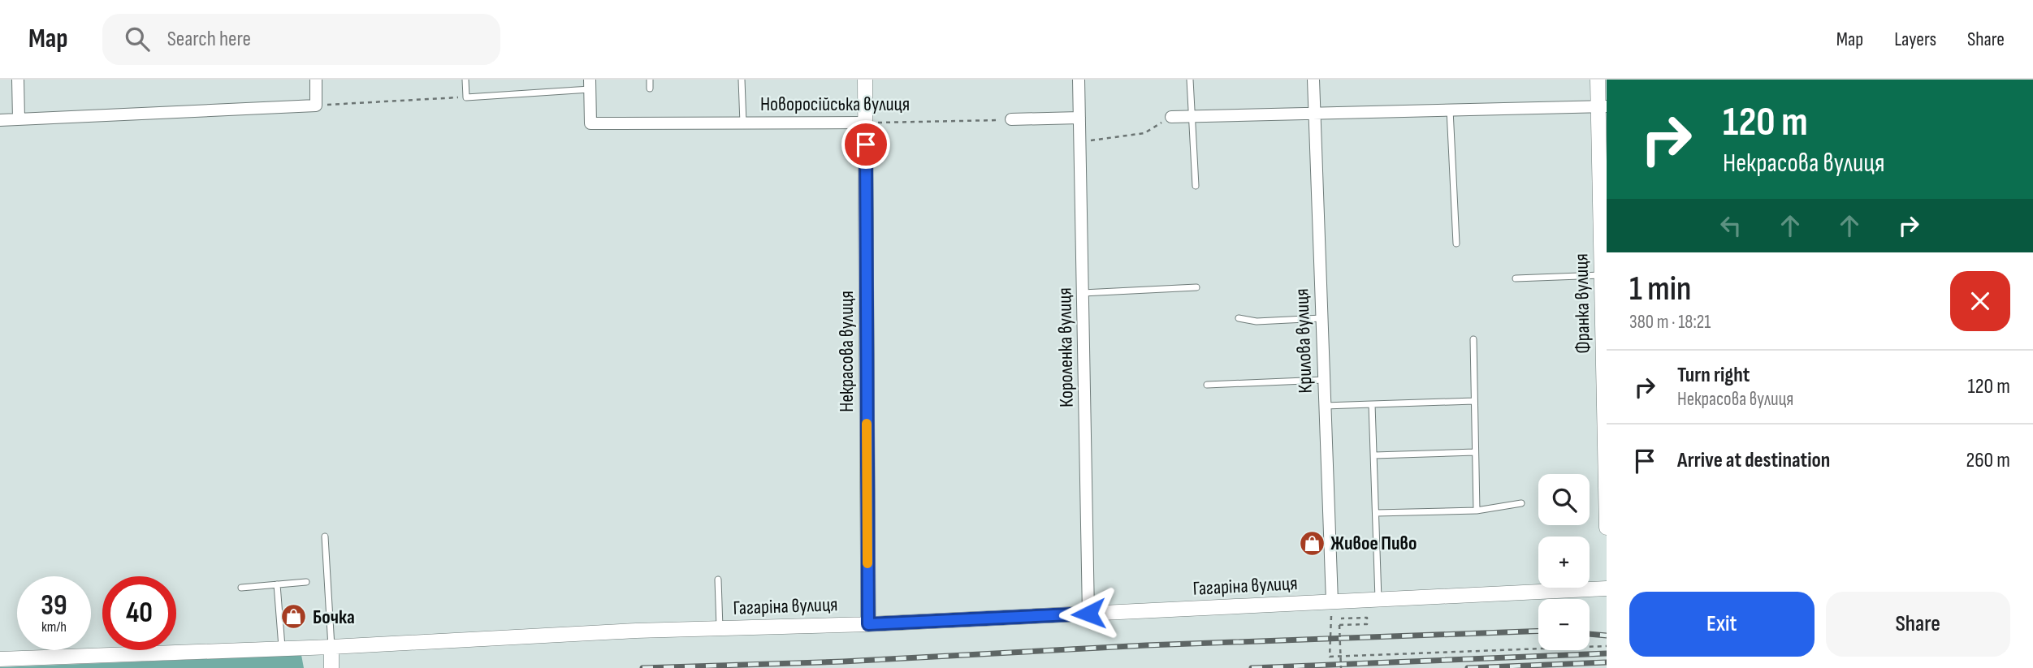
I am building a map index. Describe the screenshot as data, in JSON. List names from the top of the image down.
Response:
{
  "streets": {
    "street": [
      "Новоросійська вулиця",
      "Франка вулиця",
      "Крилова вулиця",
      "Короленка вулиця",
      "Некрасова вулиця",
      "Гагаріна вулиця"
    ]
  },
  "crossings": [
    ["Новоросійська вулиця", "Некрасова вулиця"],
    ["Крилова вулиця", "Гагаріна вулиця"],
    ["Короленка вулиця", "Гагаріна вулиця"],
    ["Некрасова вулиця", "Гагаріна вулиця"]
  ],
  "places": {
    "shop": ["Живое Пиво", "Бочка"]
  },
  "page": {
    "header": "Map",
    "search": "Search here",
    "nav": ["Map", "Layers", "Share"],
    "turn": ["120 m", "Некрасова вулиця"],
    "heading": ["1 min", "380 m · 18:21"],
    "list": [
      {
        "name": "Turn right",
        "note": "Некрасова вулиця",
        "value": "120 m"
      },
      {
        "name": "Arrive at destination",
        "value": "260 m"
      }
    ],
    "map_buttons": ["+", "−"],
    "speed": "39 km/h",
    "limit": "40",
    "buttons": ["Exit", "Share"]
  }
}
